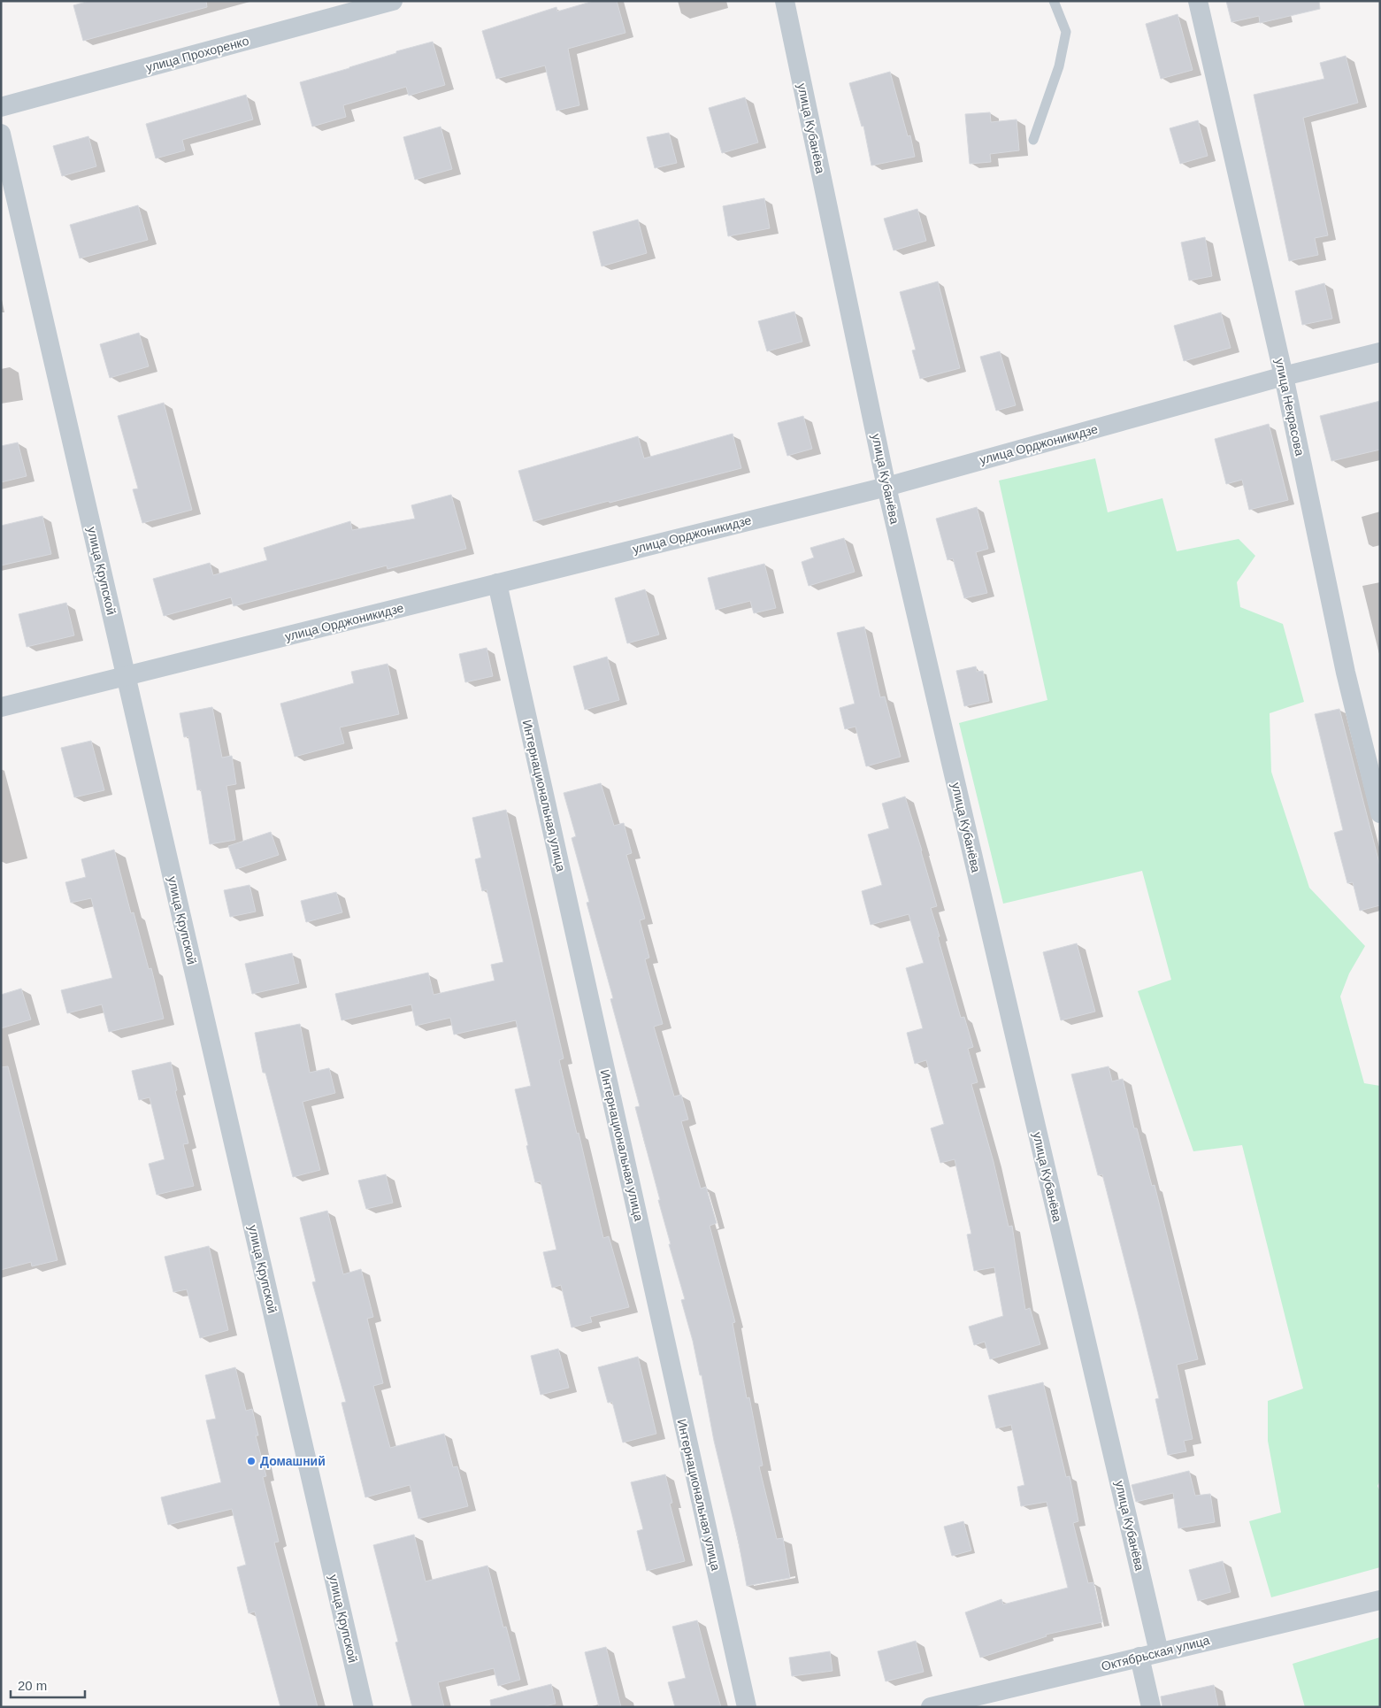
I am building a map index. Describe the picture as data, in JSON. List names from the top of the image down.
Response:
{
  "streets": {
    "street": [
      "улица Прохоренко",
      "улица Кубанёва",
      "улица Некрасова",
      "улица Орджоникидзе",
      "улица Крупской",
      "Интернациональная улица",
      "Октябрьская улица"
    ]
  },
  "crossings": [
    ["улица Кубанёва", "улица Орджоникидзе"],
    ["улица Кубанёва", "Октябрьская улица"],
    ["улица Некрасова", "улица Орджоникидзе"],
    ["улица Орджоникидзе", "улица Крупской"],
    ["улица Орджоникидзе", "Интернациональная улица"]
  ],
  "places": ["Домашний"],
  "scale_bar": "20 m"
}
